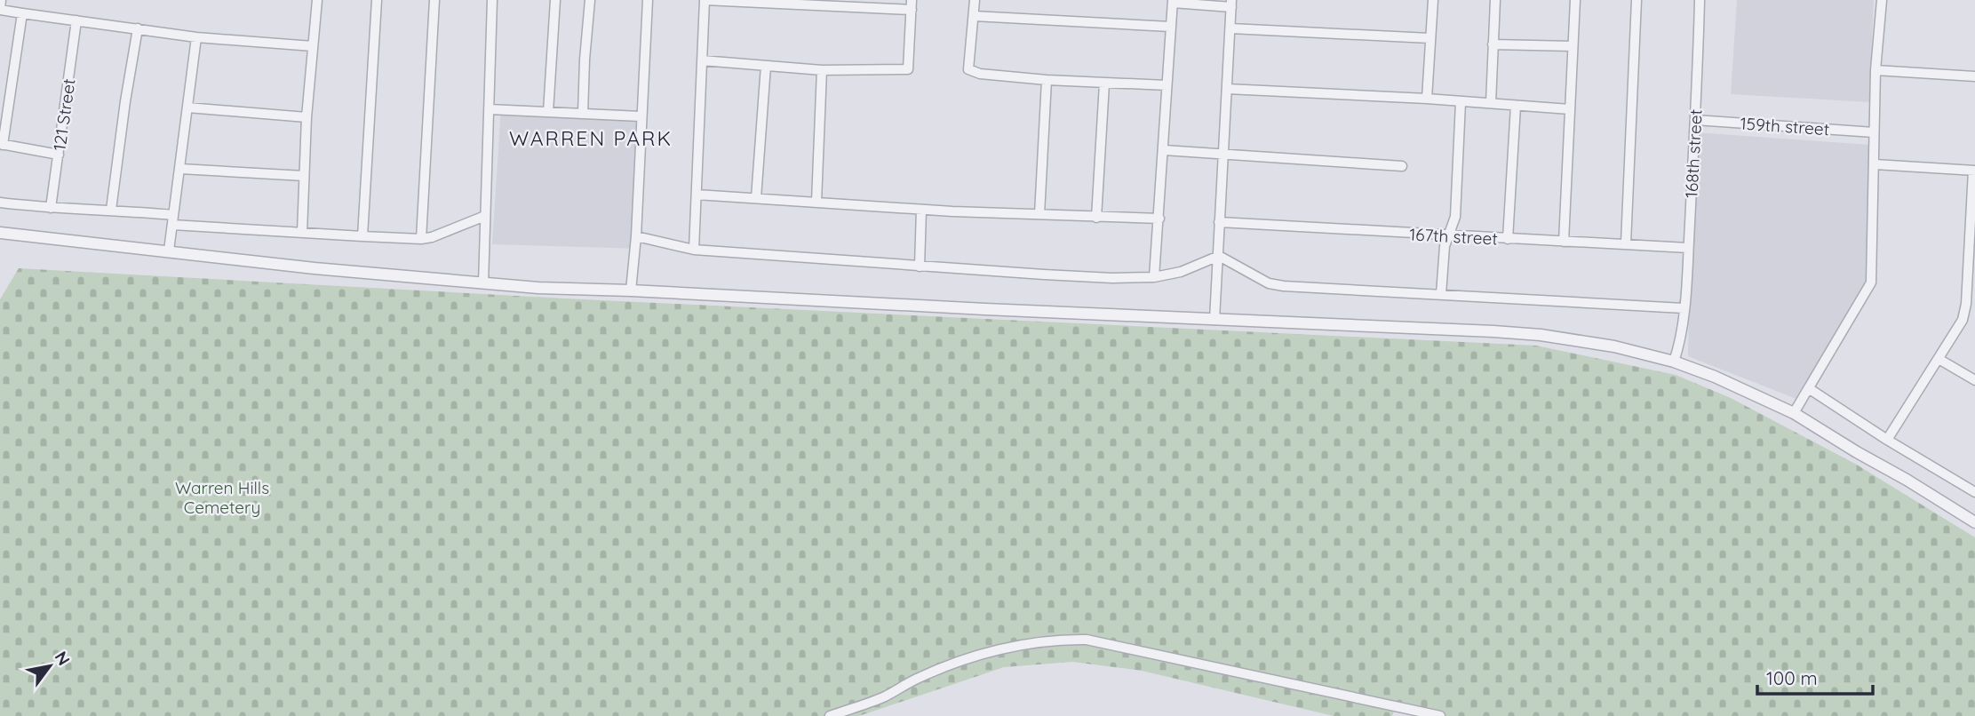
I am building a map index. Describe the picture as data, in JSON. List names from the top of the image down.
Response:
{
  "streets": {
    "street": [
      "121 Street",
      "159th street",
      "168th street",
      "167th street"
    ]
  },
  "crossings": [
    ["159th street", "168th street"],
    ["168th street", "167th street"]
  ],
  "districts": ["WARREN PARK"],
  "parks": ["Warren Hills Cemetery"],
  "scale_bar": "100 m",
  "north": "top right"
}
